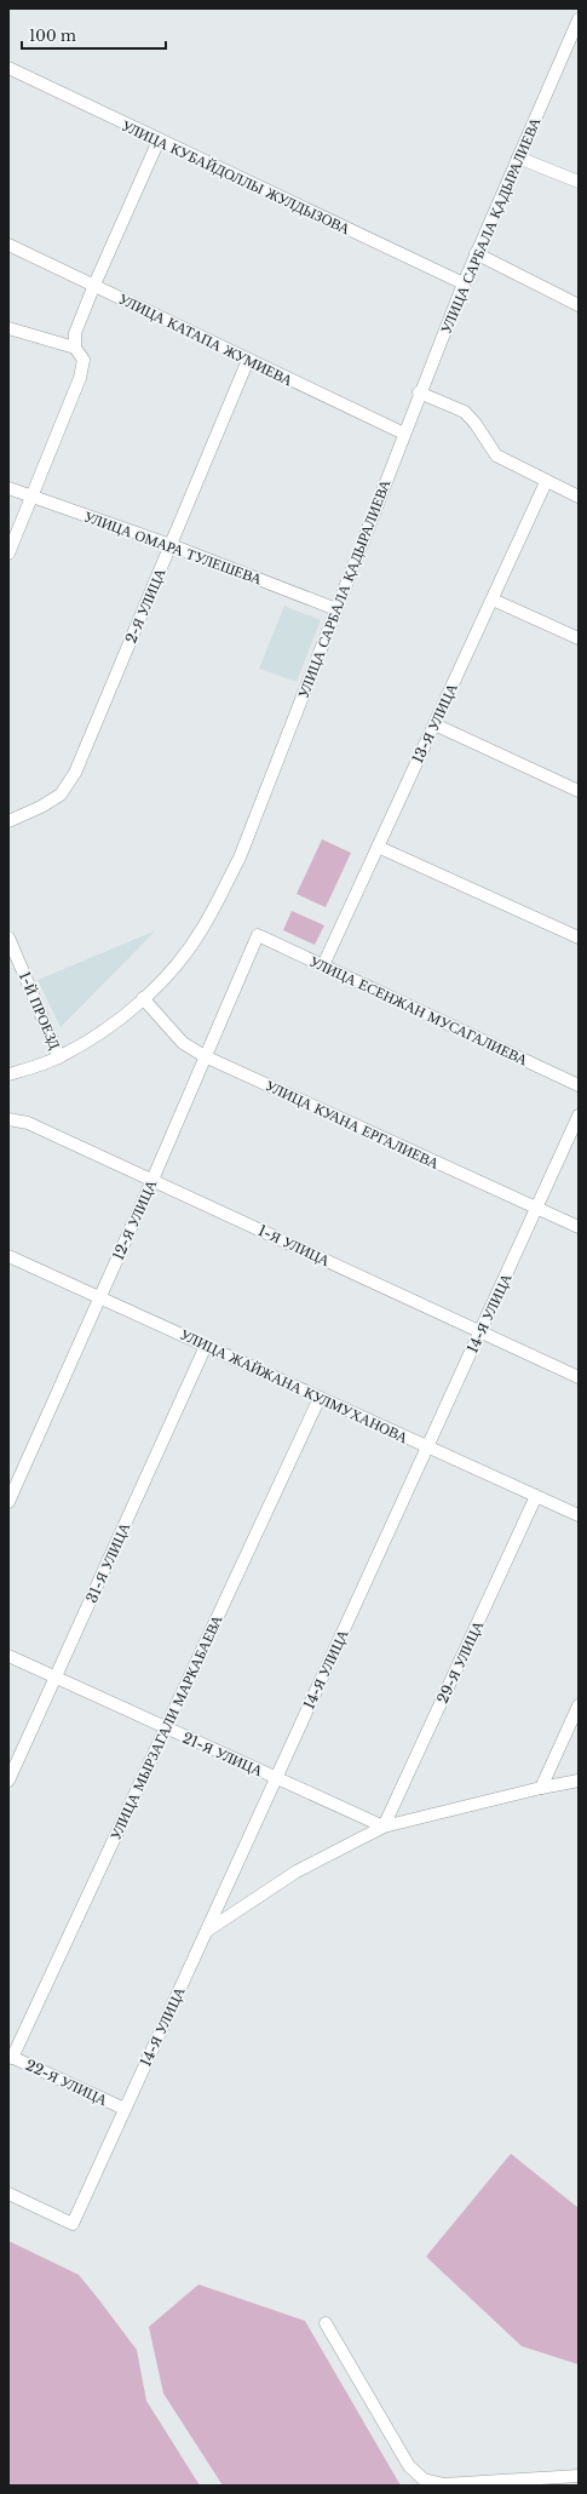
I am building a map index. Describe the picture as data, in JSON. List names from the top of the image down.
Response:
{
  "streets": {
    "street": [
      "УЛИЦА КУБАЙДОЛЛЫ ЖУЛДЫЗОВА",
      "УЛИЦА САРБАЛА ҚАДЫРАЛИЕВА",
      "УЛИЦА КАТАПА ЖУМИЕВА",
      "УЛИЦА ОМАРА ТУЛЕШЕВА",
      "2-Я УЛИЦА",
      "13-Я УЛИЦА",
      "1-Й ПРОЕЗД",
      "УЛИЦА ЕСЕНЖАН МУСАГАЛИЕВА",
      "УЛИЦА КУАНА ЕРГАЛИЕВА",
      "12-Я УЛИЦА",
      "1-Я УЛИЦА",
      "14-Я УЛИЦА",
      "УЛИЦА ЖАЙЖАНА КУЛМУХАНОВА",
      "31-Я УЛИЦА",
      "29-Я УЛИЦА",
      "УЛИЦА МЫРЗАГАЛИ МАРКАБАЕВА",
      "21-Я УЛИЦА",
      "22-Я УЛИЦА"
    ]
  },
  "crossings": [
    ["УЛИЦА КУБАЙДОЛЛЫ ЖУЛДЫЗОВА", "УЛИЦА САРБАЛА ҚАДЫРАЛИЕВА"],
    ["УЛИЦА САРБАЛА ҚАДЫРАЛИЕВА", "УЛИЦА КАТАПА ЖУМИЕВА"],
    ["УЛИЦА САРБАЛА ҚАДЫРАЛИЕВА", "УЛИЦА ОМАРА ТУЛЕШЕВА"],
    ["УЛИЦА САРБАЛА ҚАДЫРАЛИЕВА", "1-Й ПРОЕЗД"],
    ["УЛИЦА САРБАЛА ҚАДЫРАЛИЕВА", "УЛИЦА КУАНА ЕРГАЛИЕВА"],
    ["УЛИЦА КАТАПА ЖУМИЕВА", "2-Я УЛИЦА"],
    ["УЛИЦА ОМАРА ТУЛЕШЕВА", "2-Я УЛИЦА"],
    ["13-Я УЛИЦА", "УЛИЦА ЕСЕНЖАН МУСАГАЛИЕВА"],
    ["УЛИЦА ЕСЕНЖАН МУСАГАЛИЕВА", "12-Я УЛИЦА"],
    ["УЛИЦА КУАНА ЕРГАЛИЕВА", "12-Я УЛИЦА"],
    ["УЛИЦА КУАНА ЕРГАЛИЕВА", "14-Я УЛИЦА"],
    ["12-Я УЛИЦА", "1-Я УЛИЦА"],
    ["12-Я УЛИЦА", "УЛИЦА ЖАЙЖАНА КУЛМУХАНОВА"],
    ["1-Я УЛИЦА", "14-Я УЛИЦА"],
    ["14-Я УЛИЦА", "УЛИЦА ЖАЙЖАНА КУЛМУХАНОВА"],
    ["14-Я УЛИЦА", "21-Я УЛИЦА"],
    ["14-Я УЛИЦА", "22-Я УЛИЦА"],
    ["УЛИЦА ЖАЙЖАНА КУЛМУХАНОВА", "31-Я УЛИЦА"],
    ["УЛИЦА ЖАЙЖАНА КУЛМУХАНОВА", "29-Я УЛИЦА"],
    ["УЛИЦА ЖАЙЖАНА КУЛМУХАНОВА", "УЛИЦА МЫРЗАГАЛИ МАРКАБАЕВА"],
    ["31-Я УЛИЦА", "21-Я УЛИЦА"],
    ["29-Я УЛИЦА", "21-Я УЛИЦА"],
    ["УЛИЦА МЫРЗАГАЛИ МАРКАБАЕВА", "21-Я УЛИЦА"],
    ["УЛИЦА МЫРЗАГАЛИ МАРКАБАЕВА", "22-Я УЛИЦА"]
  ],
  "scale_bar": "100 m"
}
